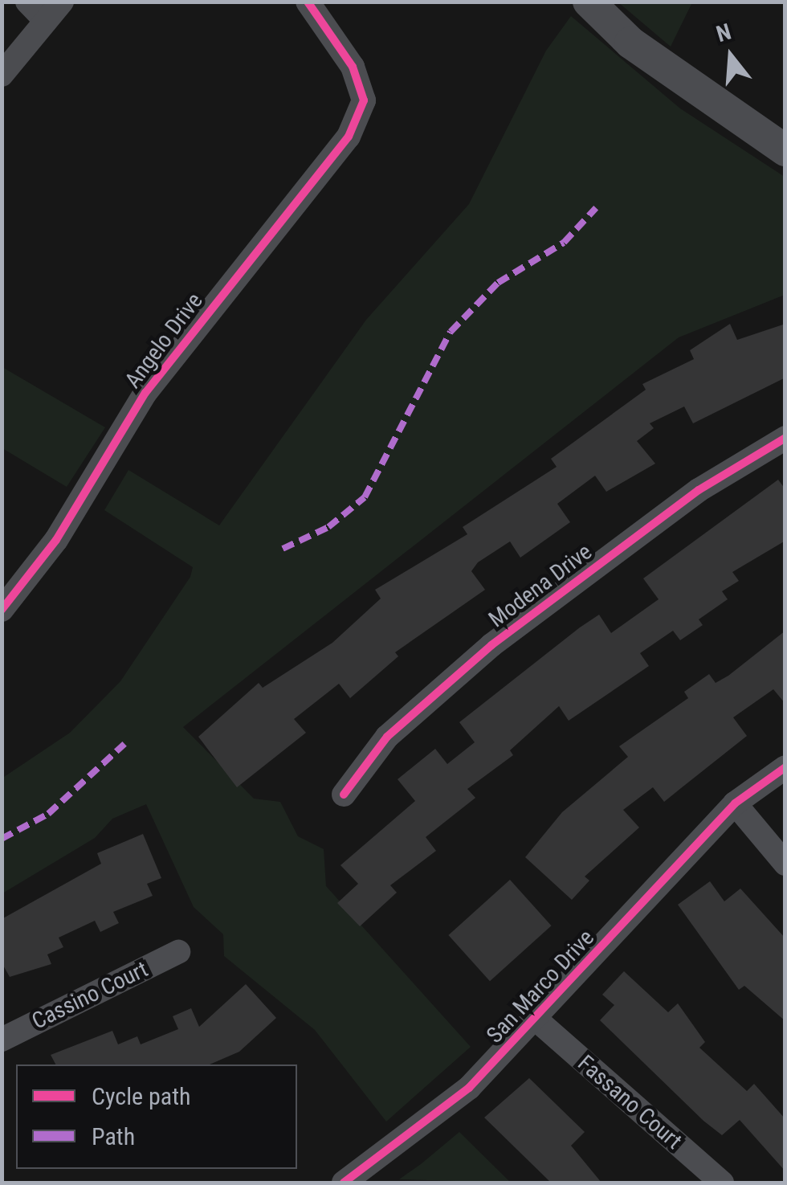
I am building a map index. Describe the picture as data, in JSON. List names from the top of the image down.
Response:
{
  "streets": {
    "street": [
      "Angelo Drive",
      "Modena Drive",
      "San Marco Drive",
      "Cassino Court",
      "Fassano Court"
    ]
  },
  "crossings": [
    ["San Marco Drive", "Fassano Court"]
  ],
  "legend": ["Cycle path", "Path"],
  "north": "top"
}
